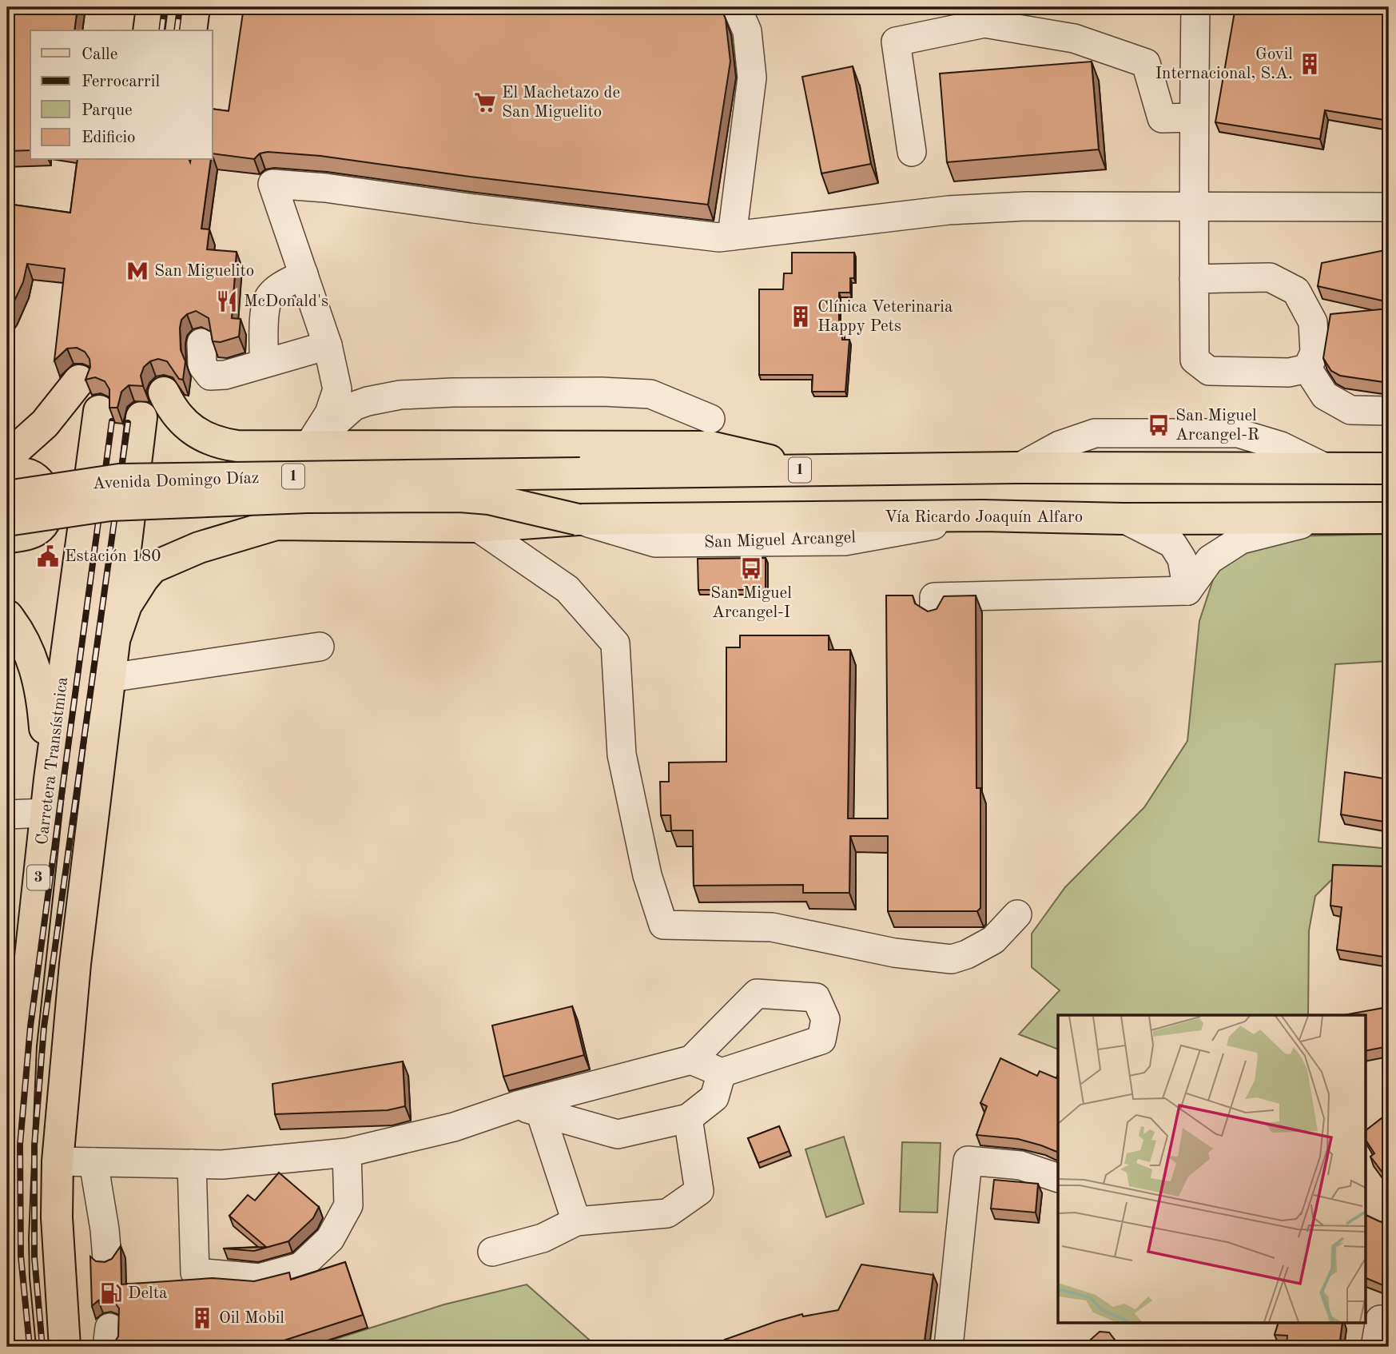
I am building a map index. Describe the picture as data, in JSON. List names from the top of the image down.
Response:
{
  "streets": {
    "main road": [
      "1",
      "Avenida Domingo Díaz",
      "Vía Ricardo Joaquín Alfaro",
      "Carretera Transístmica",
      "3"
    ]
  },
  "crossings": [
    ["1", "Avenida Domingo Díaz"],
    ["Avenida Domingo Díaz", "Vía Ricardo Joaquín Alfaro"]
  ],
  "places": {
    "building": ["Govil Internacional, S.A.", "Clínica Veterinaria Happy Pets", "Oil Mobil"],
    "supermarket": ["El Machetazo de San Miguelito"],
    "metro station": ["San Miguelito"],
    "restaurant": ["McDonald's"],
    "bus stop": ["San Miguel Arcangel-R", "San Miguel Arcangel-I"],
    "public building": ["Estación 180"],
    "fuel station": ["Delta"]
  },
  "legend": [
    "Calle",
    "Ferrocarril",
    "Parque",
    "Edificio"
  ]
}
